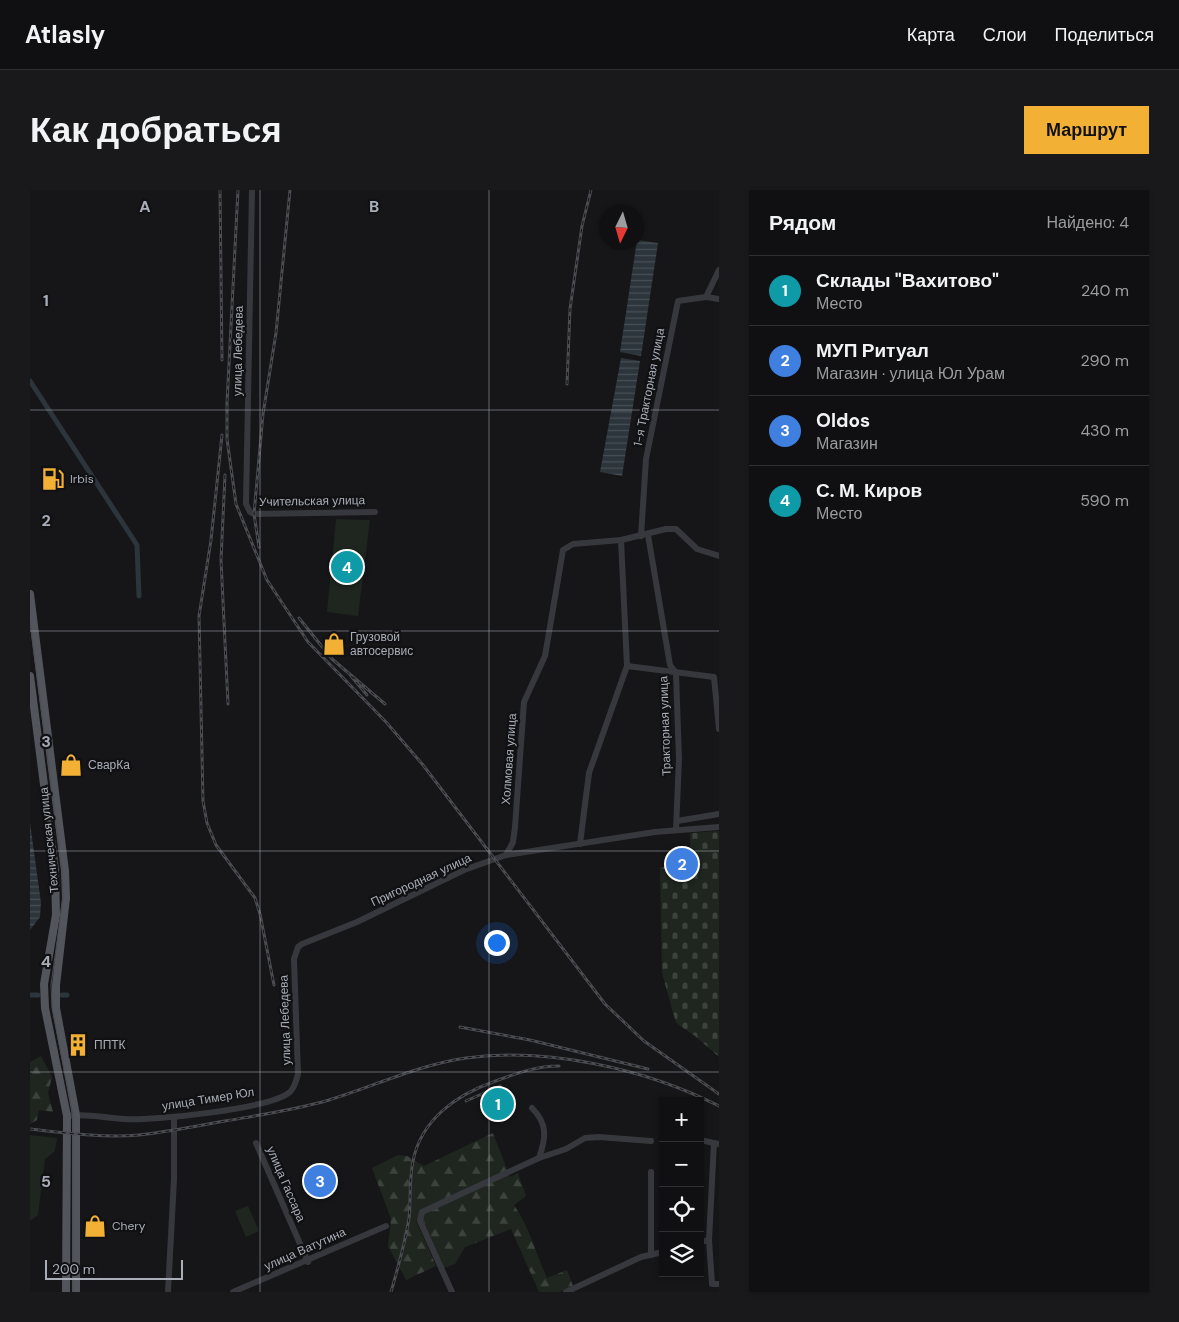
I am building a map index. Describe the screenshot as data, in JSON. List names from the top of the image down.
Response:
{
  "streets": {
    "main road": ["Техническая улица"],
    "street": [
      "улица Лебедева",
      "1-я Тракторная улица",
      "Учительская улица",
      "Тракторная улица",
      "Холмовая улица",
      "Пригородная улица",
      "улица Тимер Юл",
      "улица Гассара",
      "улица Ватутина"
    ]
  },
  "crossings": [
    ["улица Лебедева", "Учительская улица"],
    ["улица Лебедева", "Пригородная улица"],
    ["улица Лебедева", "улица Тимер Юл"],
    ["1-я Тракторная улица", "Тракторная улица"],
    ["Тракторная улица", "Пригородная улица"],
    ["Холмовая улица", "Пригородная улица"],
    ["Техническая улица", "улица Тимер Юл"],
    ["улица Гассара", "улица Ватутина"]
  ],
  "places": {
    "fuel station": ["Irbis"],
    "shop": ["Грузовой автосервис", "СварКа", "Chery"],
    "building": ["ППТК"]
  },
  "scale_bar": "200 m",
  "north": "bottom",
  "page": {
    "header": "Atlasly",
    "nav": ["Карта", "Слои", "Поделиться"],
    "buttons": "Маршрут",
    "title": "Как добраться",
    "heading": ["Рядом", "Найдено: 4"],
    "list": [
      {
        "mark": "1",
        "name": "Склады \"Вахитово\"",
        "note": "Место",
        "value": "240 m"
      },
      {
        "mark": "2",
        "name": "МУП Ритуал",
        "note": "Магазин · улица Юл Урам",
        "value": "290 m"
      },
      {
        "mark": "3",
        "name": "Oldos",
        "note": "Магазин",
        "value": "430 m"
      },
      {
        "mark": "4",
        "name": "С. М. Киров",
        "note": "Место",
        "value": "590 m"
      }
    ],
    "pins": [
      "4",
      "2",
      "1",
      "3"
    ],
    "map_buttons": ["+", "−"],
    "scale": "200 m"
  },
  "grid": {
    "columns": ["A", "B"],
    "rows": [
      "1",
      "2",
      "3",
      "4",
      "5"
    ]
  }
}
